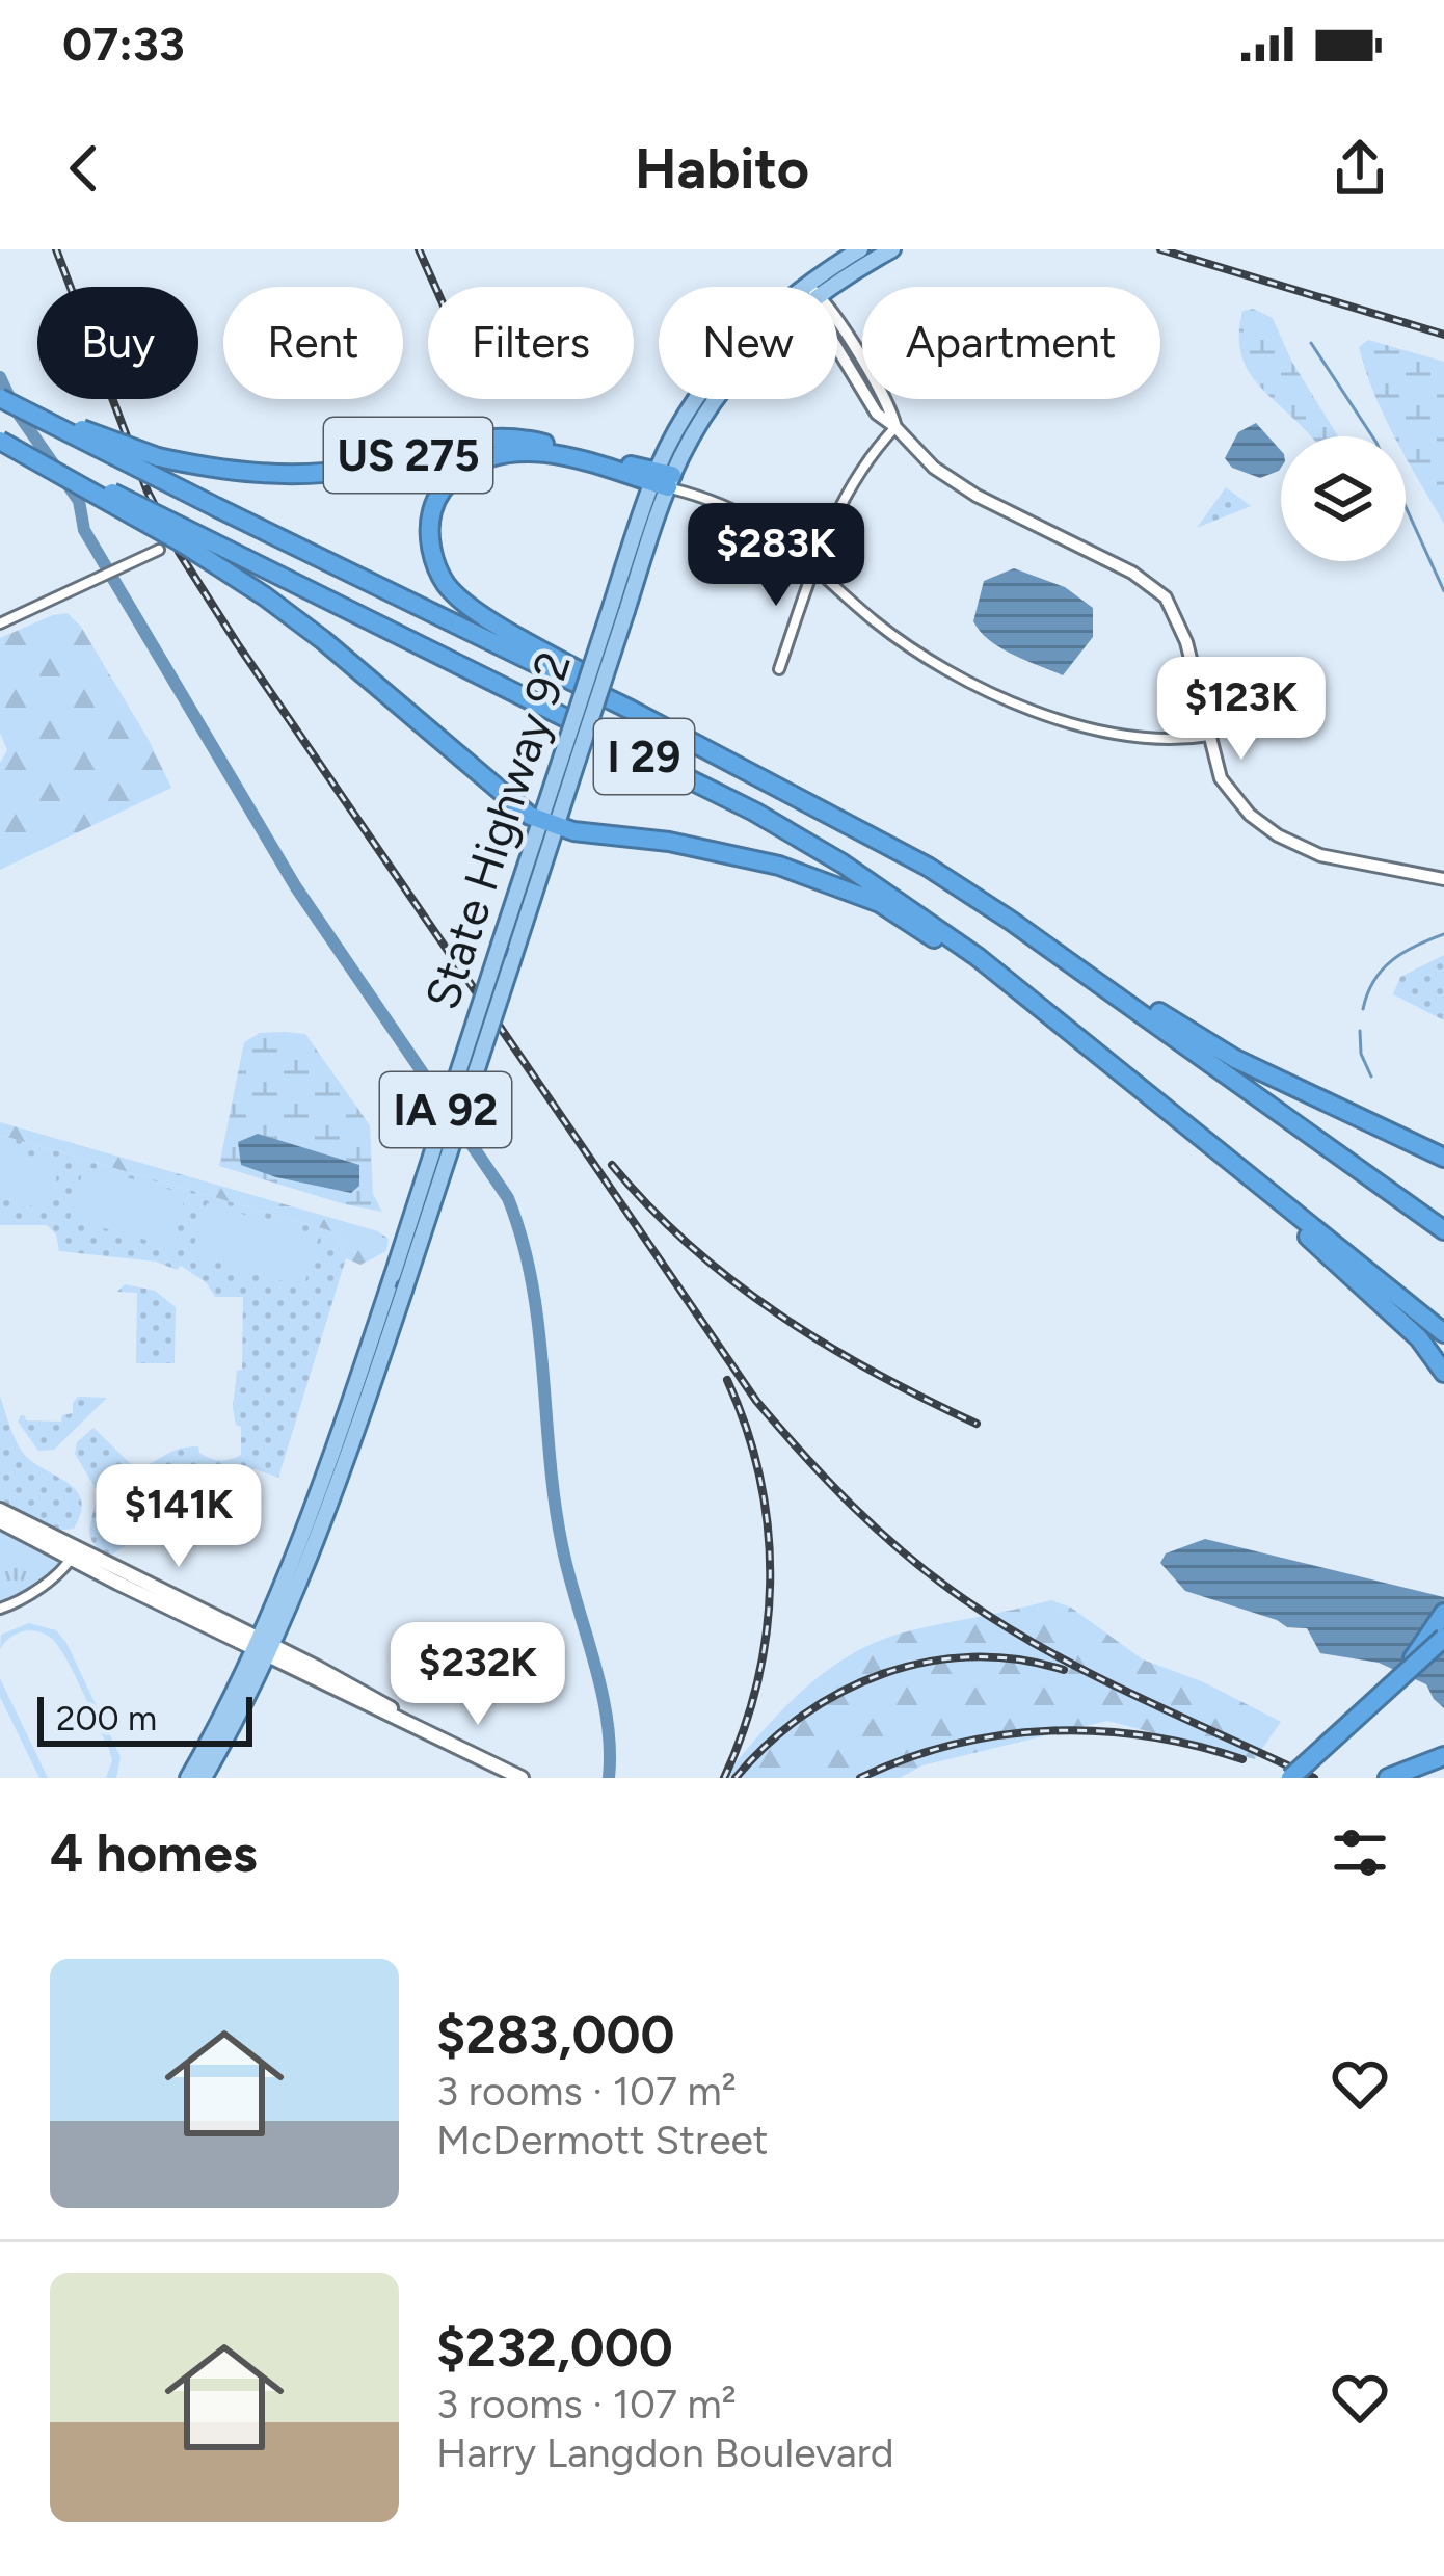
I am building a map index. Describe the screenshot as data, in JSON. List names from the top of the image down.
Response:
{
  "streets": {
    "highway": ["US 275", "I 29"],
    "main road": ["State Highway 92", "IA 92"]
  },
  "crossings": [
    ["US 275", "I 29"],
    ["US 275", "State Highway 92"]
  ],
  "scale_bar": "200 m",
  "page": {
    "status": "07:33",
    "header": "Habito",
    "chip": [
      "Buy",
      "Rent",
      "Filters",
      "New",
      "Apartment"
    ],
    "price": [
      "$283K",
      "$123K",
      "$141K",
      "$232K"
    ],
    "scale": "200 m",
    "heading": "4 homes",
    "list": [
      {
        "name": "$283,000",
        "note": "3 rooms · 107 m² · McDermott Street"
      },
      {
        "name": "$232,000",
        "note": "3 rooms · 107 m² · Harry Langdon Boulevard"
      }
    ]
  }
}
